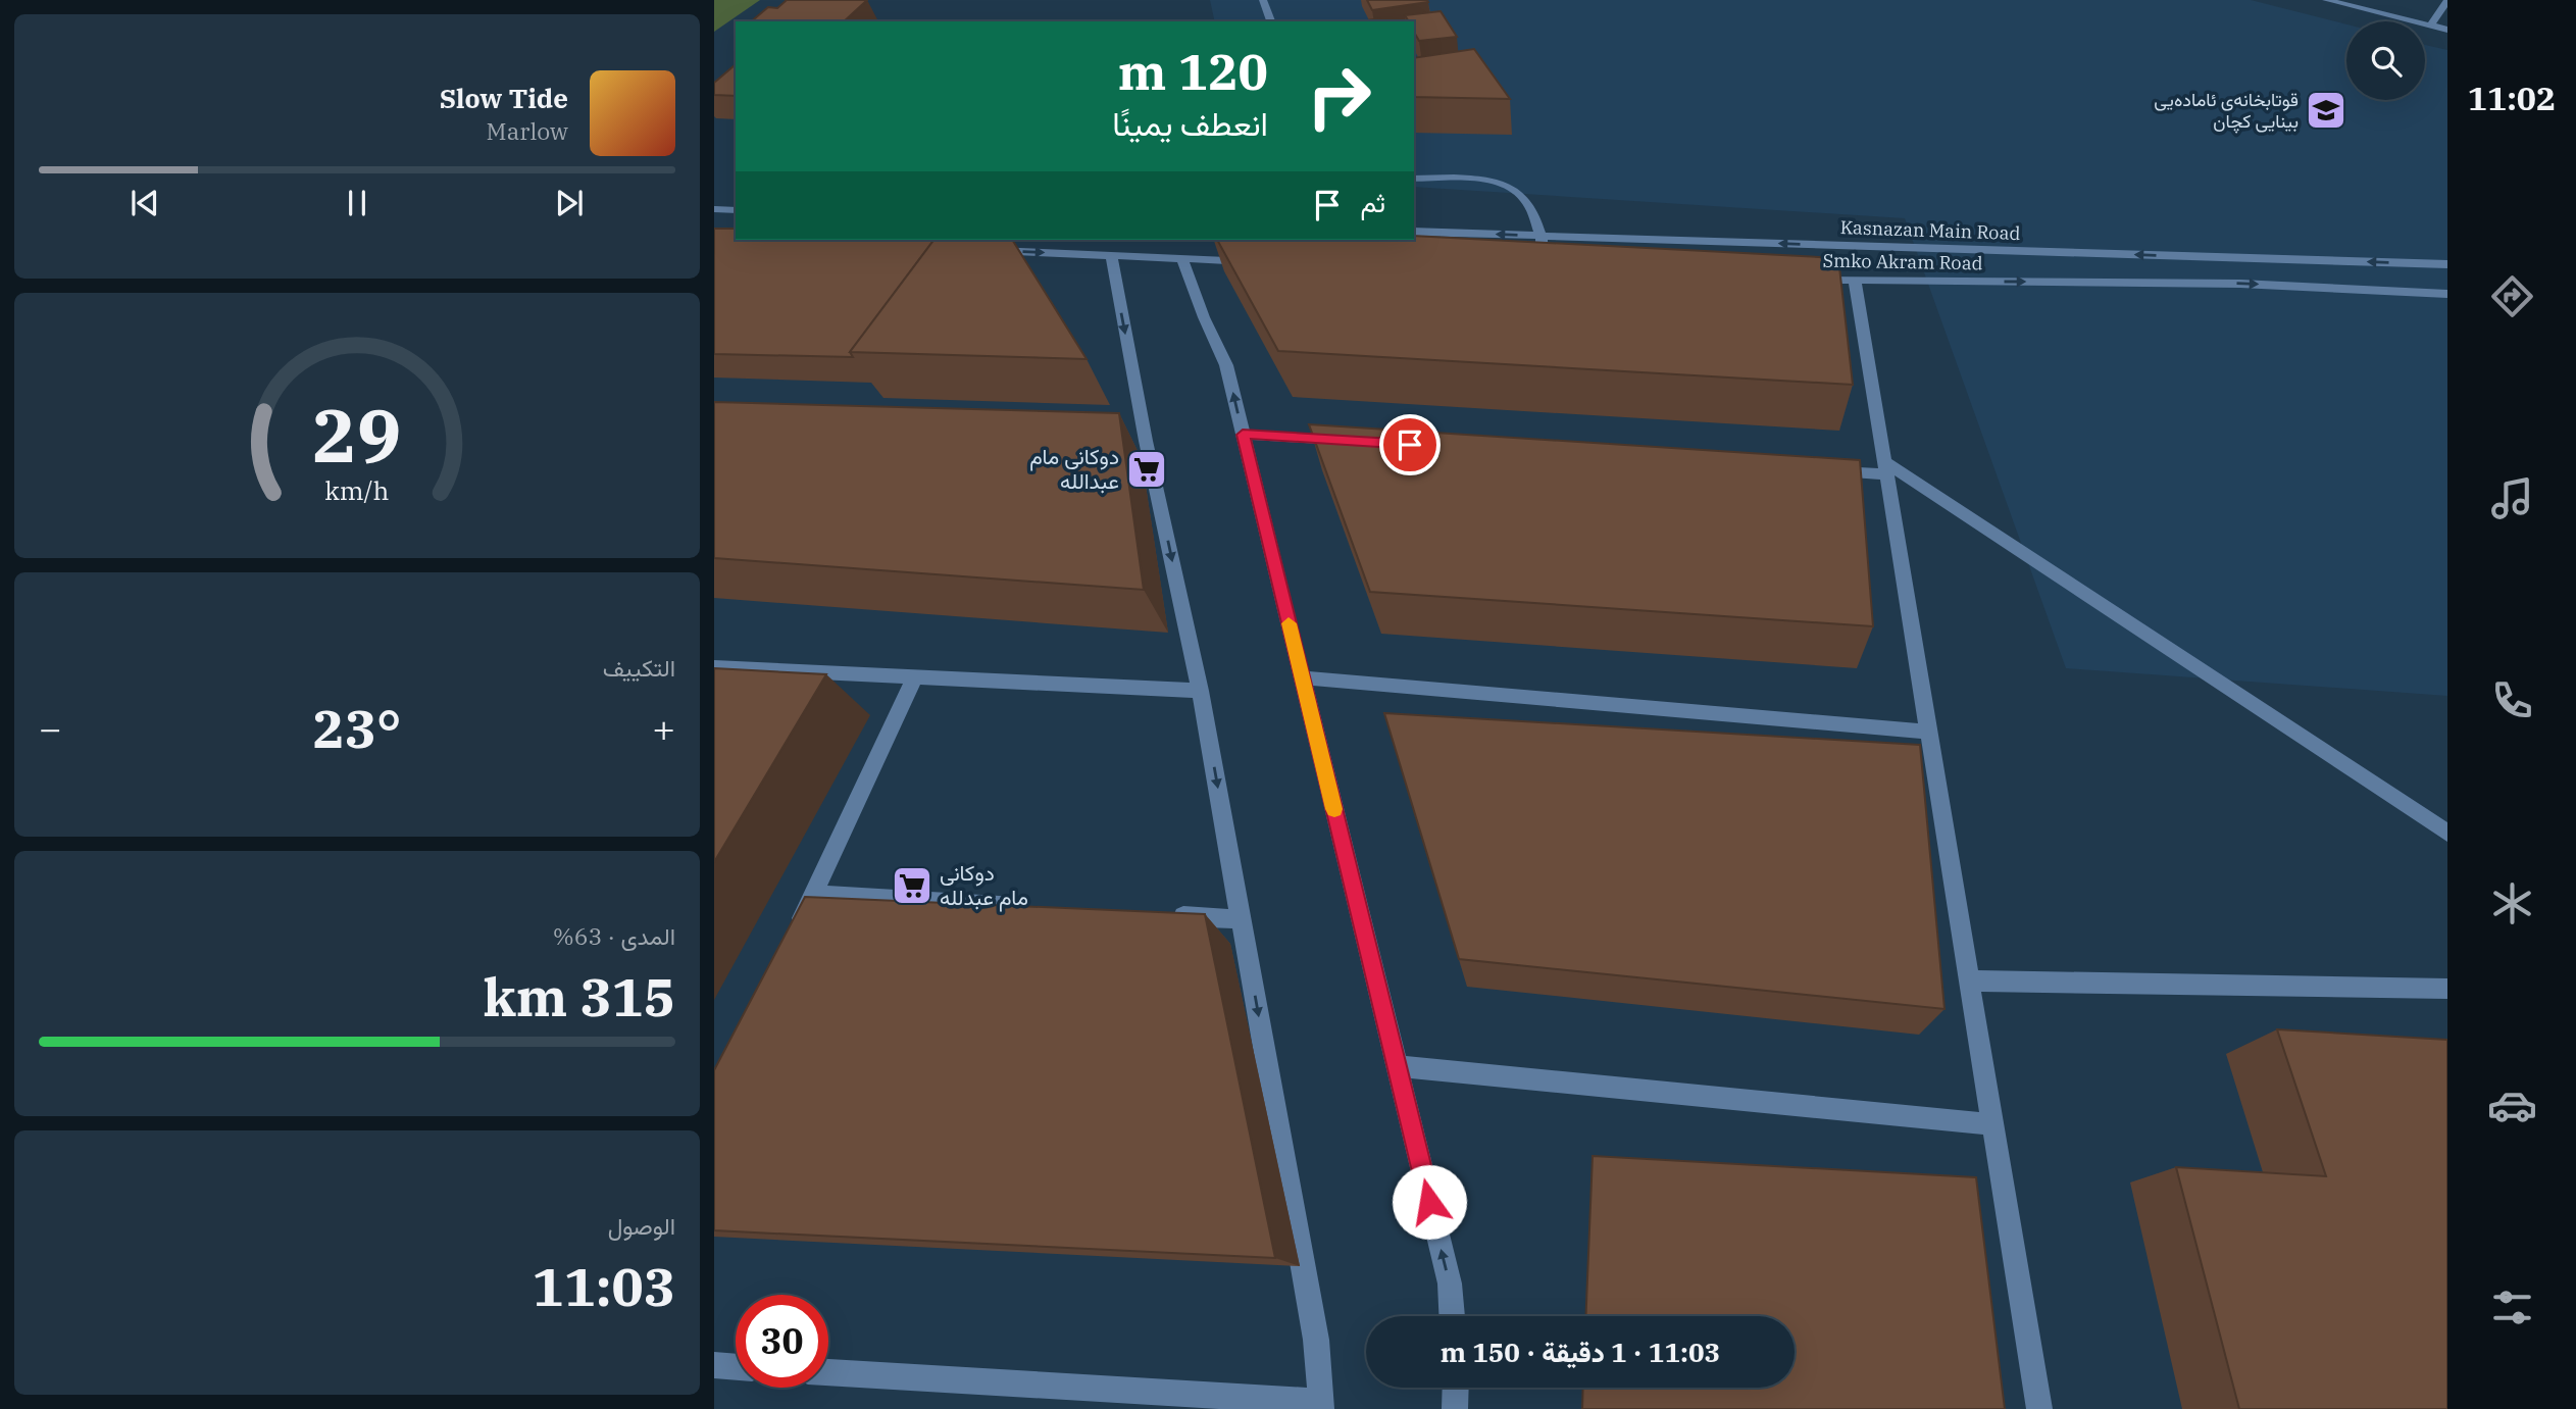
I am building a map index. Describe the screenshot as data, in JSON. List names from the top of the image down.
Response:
{
  "streets": {
    "street": ["Kasnazan Main Road", "Smko Akram Road"]
  },
  "one_way": ["Kasnazan Main Road", "Smko Akram Road"],
  "places": {
    "school or university": ["قوتابخانەی ئامادەیی بینایی کچان"],
    "supermarket": ["دوكانى مام عبداللە", "دوکانی مام عبدللە"]
  },
  "page": {
    "tabs": "11:02",
    "turn": ["120 m", "انعطف يمينًا"],
    "song": ["Slow Tide", "Marlow"],
    "then": "ثم",
    "tile": [
      "التكييف",
      ["المدى · 63%", "315 km"],
      ["الوصول", "11:03"]
    ],
    "heat": ["−", "23°", "+"],
    "limit": "30",
    "trip": "11:03 · 1 دقيقة · 150 m",
    "gauge": ["29", "km/h"]
  }
}
